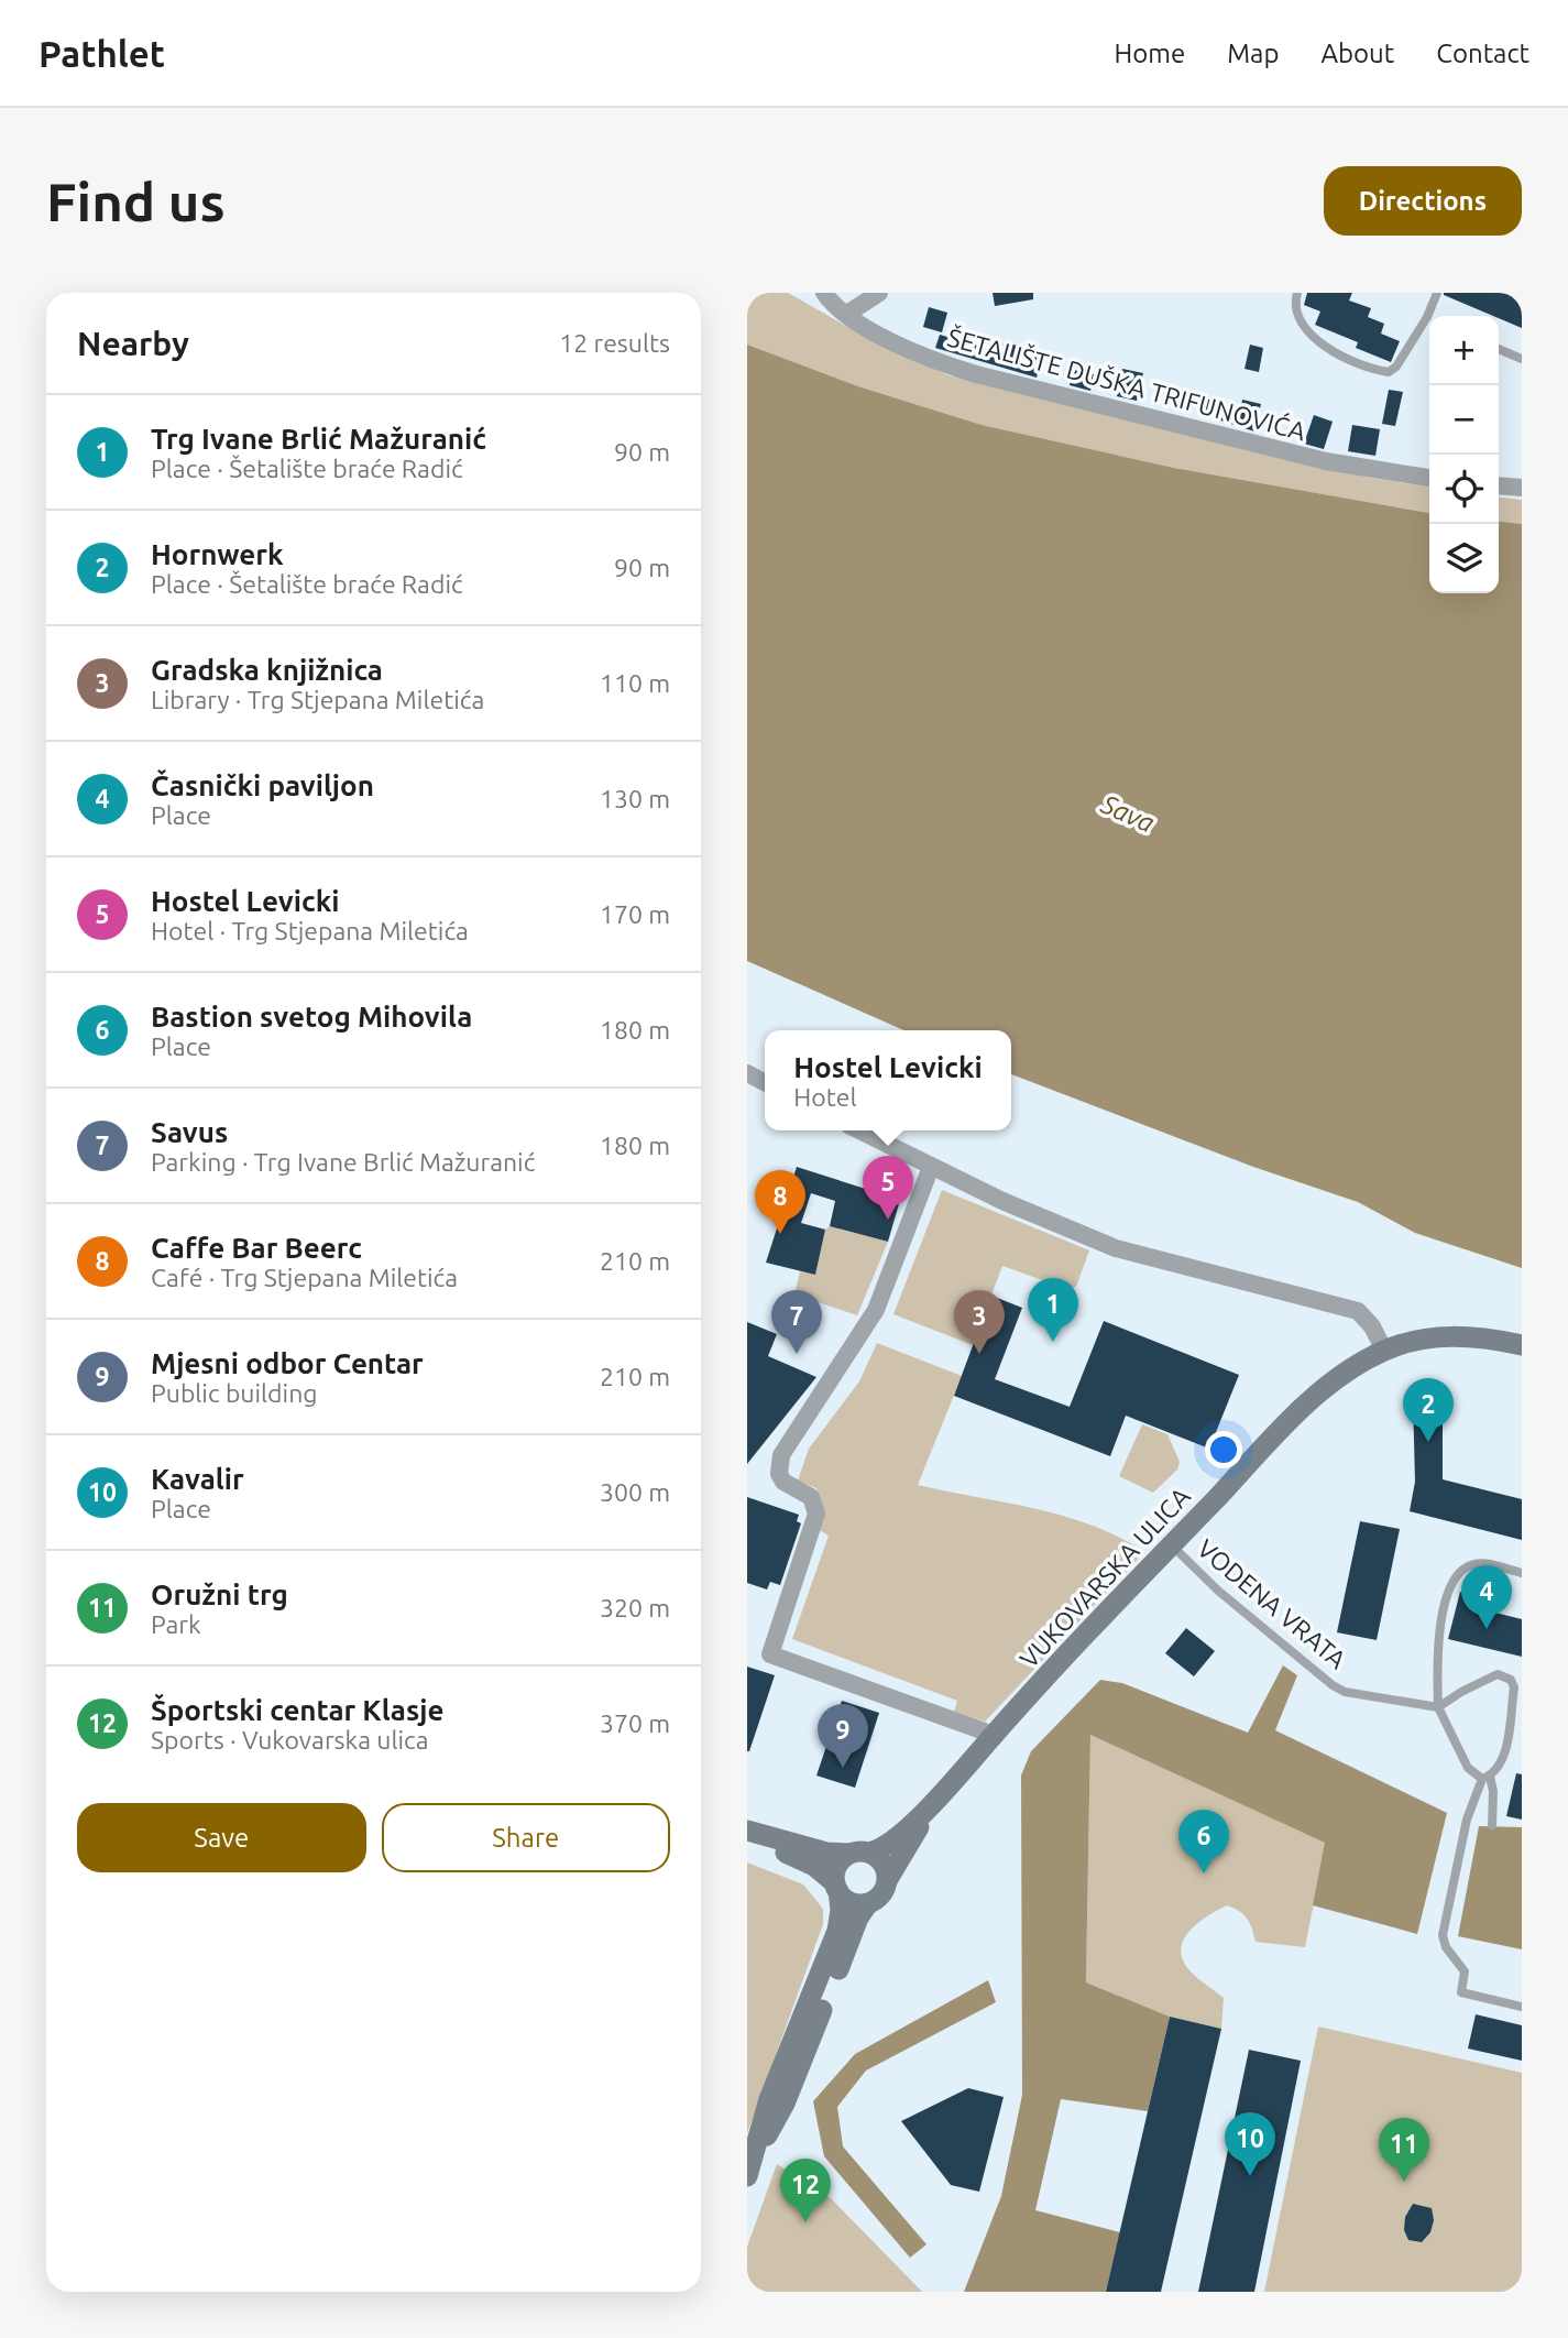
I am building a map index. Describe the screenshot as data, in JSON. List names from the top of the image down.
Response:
{
  "streets": {
    "main road": ["VUKOVARSKA ULICA"],
    "street": ["ŠETALIŠTE DUŠKA TRIFUNOVIĆA"],
    "lane": ["VODENA VRATA"]
  },
  "crossings": [
    ["VUKOVARSKA ULICA", "VODENA VRATA"]
  ],
  "water": ["Sava"],
  "page": {
    "header": "Pathlet",
    "nav": [
      "Home",
      "Map",
      "About",
      "Contact"
    ],
    "buttons": [
      "Directions",
      ["Save", "Share"]
    ],
    "title": "Find us",
    "heading": ["Nearby", "12 results"],
    "map_buttons": ["+", "−"],
    "list": [
      {
        "mark": "1",
        "name": "Trg Ivane Brlić Mažuranić",
        "note": "Place · Šetalište braće Radić",
        "value": "90 m"
      },
      {
        "mark": "2",
        "name": "Hornwerk",
        "note": "Place · Šetalište braće Radić",
        "value": "90 m"
      },
      {
        "mark": "3",
        "name": "Gradska knjižnica",
        "note": "Library · Trg Stjepana Miletića",
        "value": "110 m"
      },
      {
        "mark": "4",
        "name": "Časnički paviljon",
        "note": "Place",
        "value": "130 m"
      },
      {
        "mark": "5",
        "name": "Hostel Levicki",
        "note": "Hotel · Trg Stjepana Miletića",
        "value": "170 m"
      },
      {
        "mark": "6",
        "name": "Bastion svetog Mihovila",
        "note": "Place",
        "value": "180 m"
      },
      {
        "mark": "7",
        "name": "Savus",
        "note": "Parking · Trg Ivane Brlić Mažuranić",
        "value": "180 m"
      },
      {
        "mark": "8",
        "name": "Caffe Bar Beerc",
        "note": "Café · Trg Stjepana Miletića",
        "value": "210 m"
      },
      {
        "mark": "9",
        "name": "Mjesni odbor Centar",
        "note": "Public building",
        "value": "210 m"
      },
      {
        "mark": "10",
        "name": "Kavalir",
        "note": "Place",
        "value": "300 m"
      },
      {
        "mark": "11",
        "name": "Oružni trg",
        "note": "Park",
        "value": "320 m"
      },
      {
        "mark": "12",
        "name": "Športski centar Klasje",
        "note": "Sports · Vukovarska ulica",
        "value": "370 m"
      }
    ],
    "popup": ["Hostel Levicki", "Hotel"],
    "pins": [
      "5",
      "8",
      "1",
      "3",
      "7",
      "2",
      "4",
      "9",
      "6",
      "10",
      "11",
      "12"
    ]
  }
}
